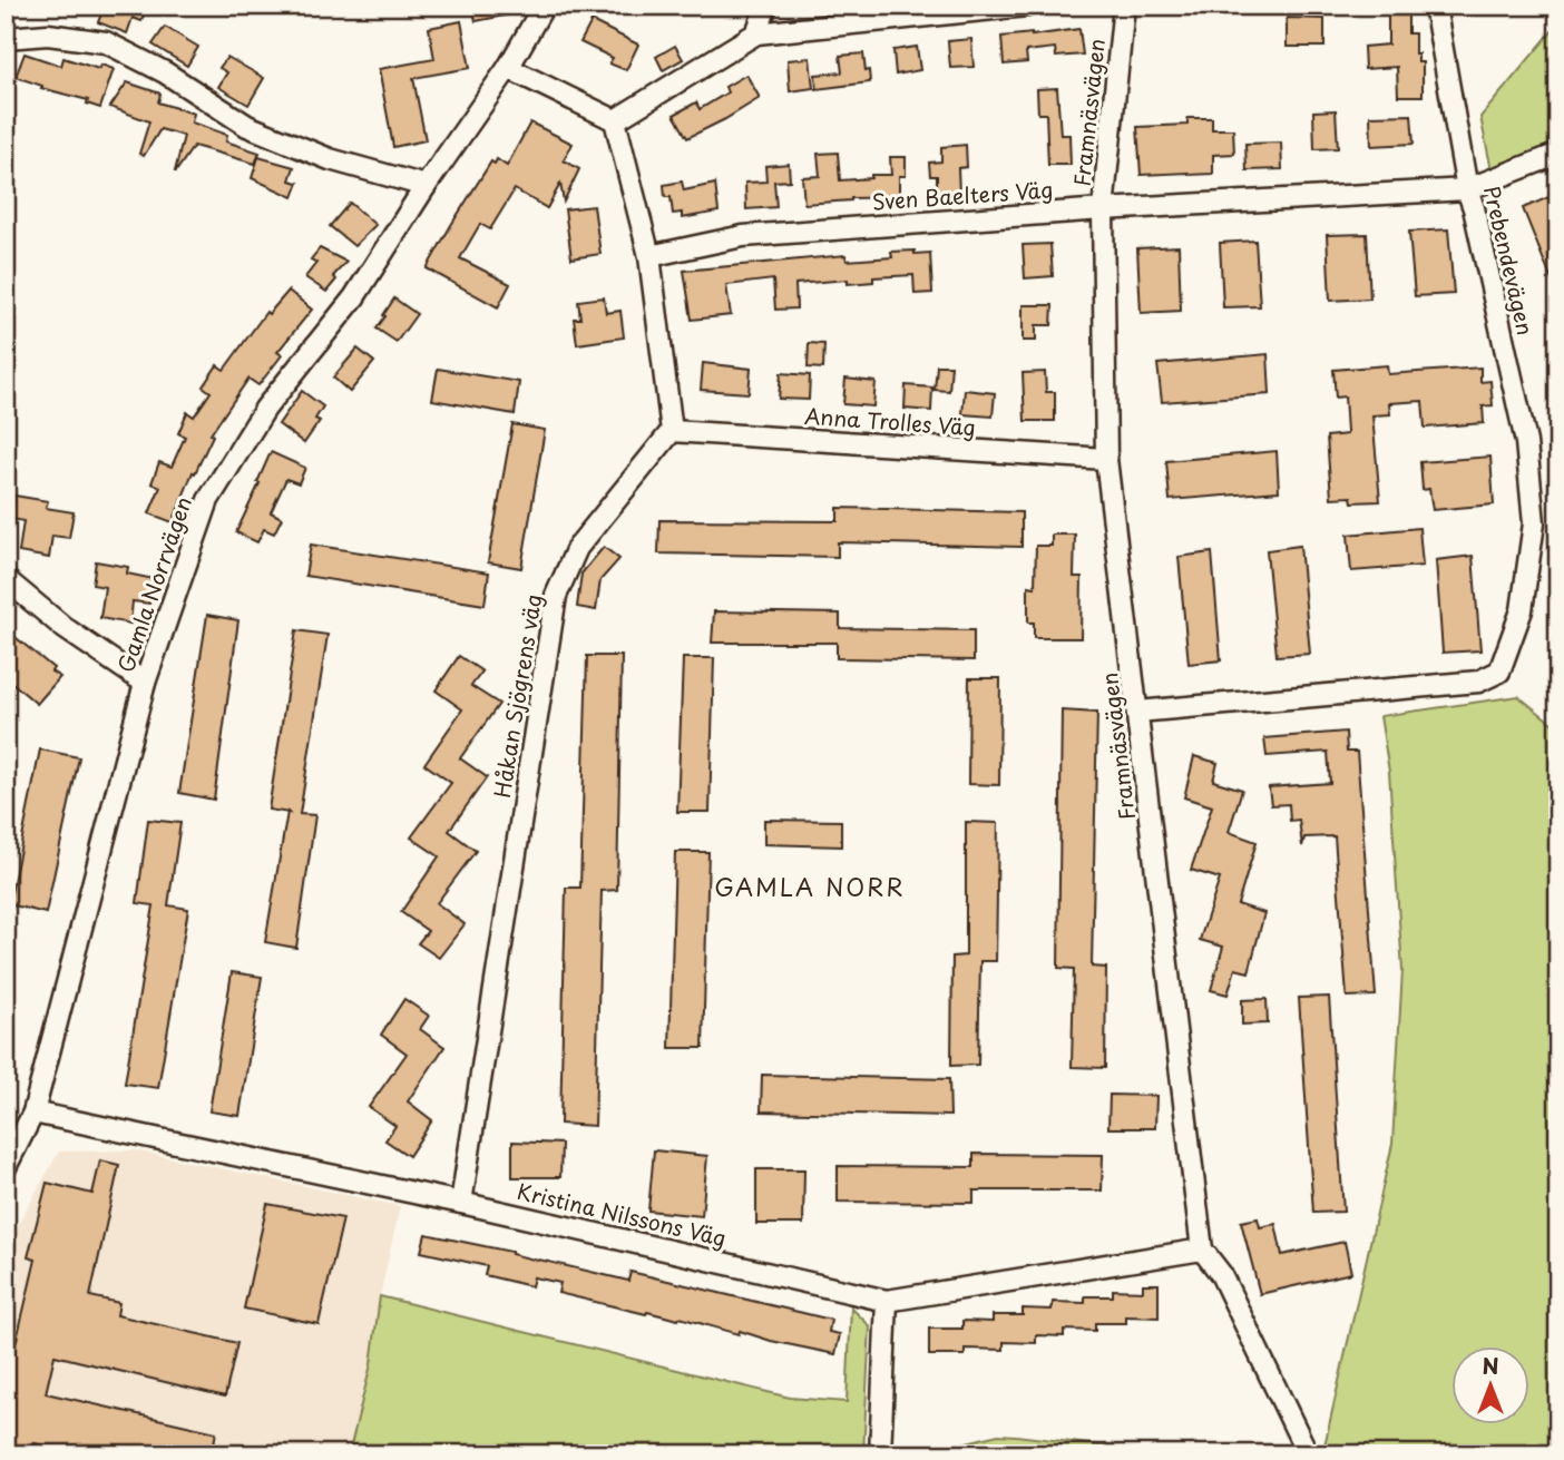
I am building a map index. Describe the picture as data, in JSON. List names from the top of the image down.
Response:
{
  "streets": {
    "street": [
      "Framnäsvägen",
      "Sven Baelters Väg",
      "Prebendevägen",
      "Anna Trolles Väg",
      "Gamla Norrvägen",
      "Håkan Sjögrens väg",
      "Kristina Nilssons Väg"
    ]
  },
  "crossings": [
    ["Framnäsvägen", "Sven Baelters Väg"],
    ["Framnäsvägen", "Prebendevägen"],
    ["Framnäsvägen", "Anna Trolles Väg"],
    ["Framnäsvägen", "Kristina Nilssons Väg"],
    ["Sven Baelters Väg", "Prebendevägen"],
    ["Anna Trolles Väg", "Håkan Sjögrens väg"],
    ["Gamla Norrvägen", "Kristina Nilssons Väg"],
    ["Håkan Sjögrens väg", "Kristina Nilssons Väg"]
  ],
  "districts": ["GAMLA NORR"],
  "north": "top"
}
